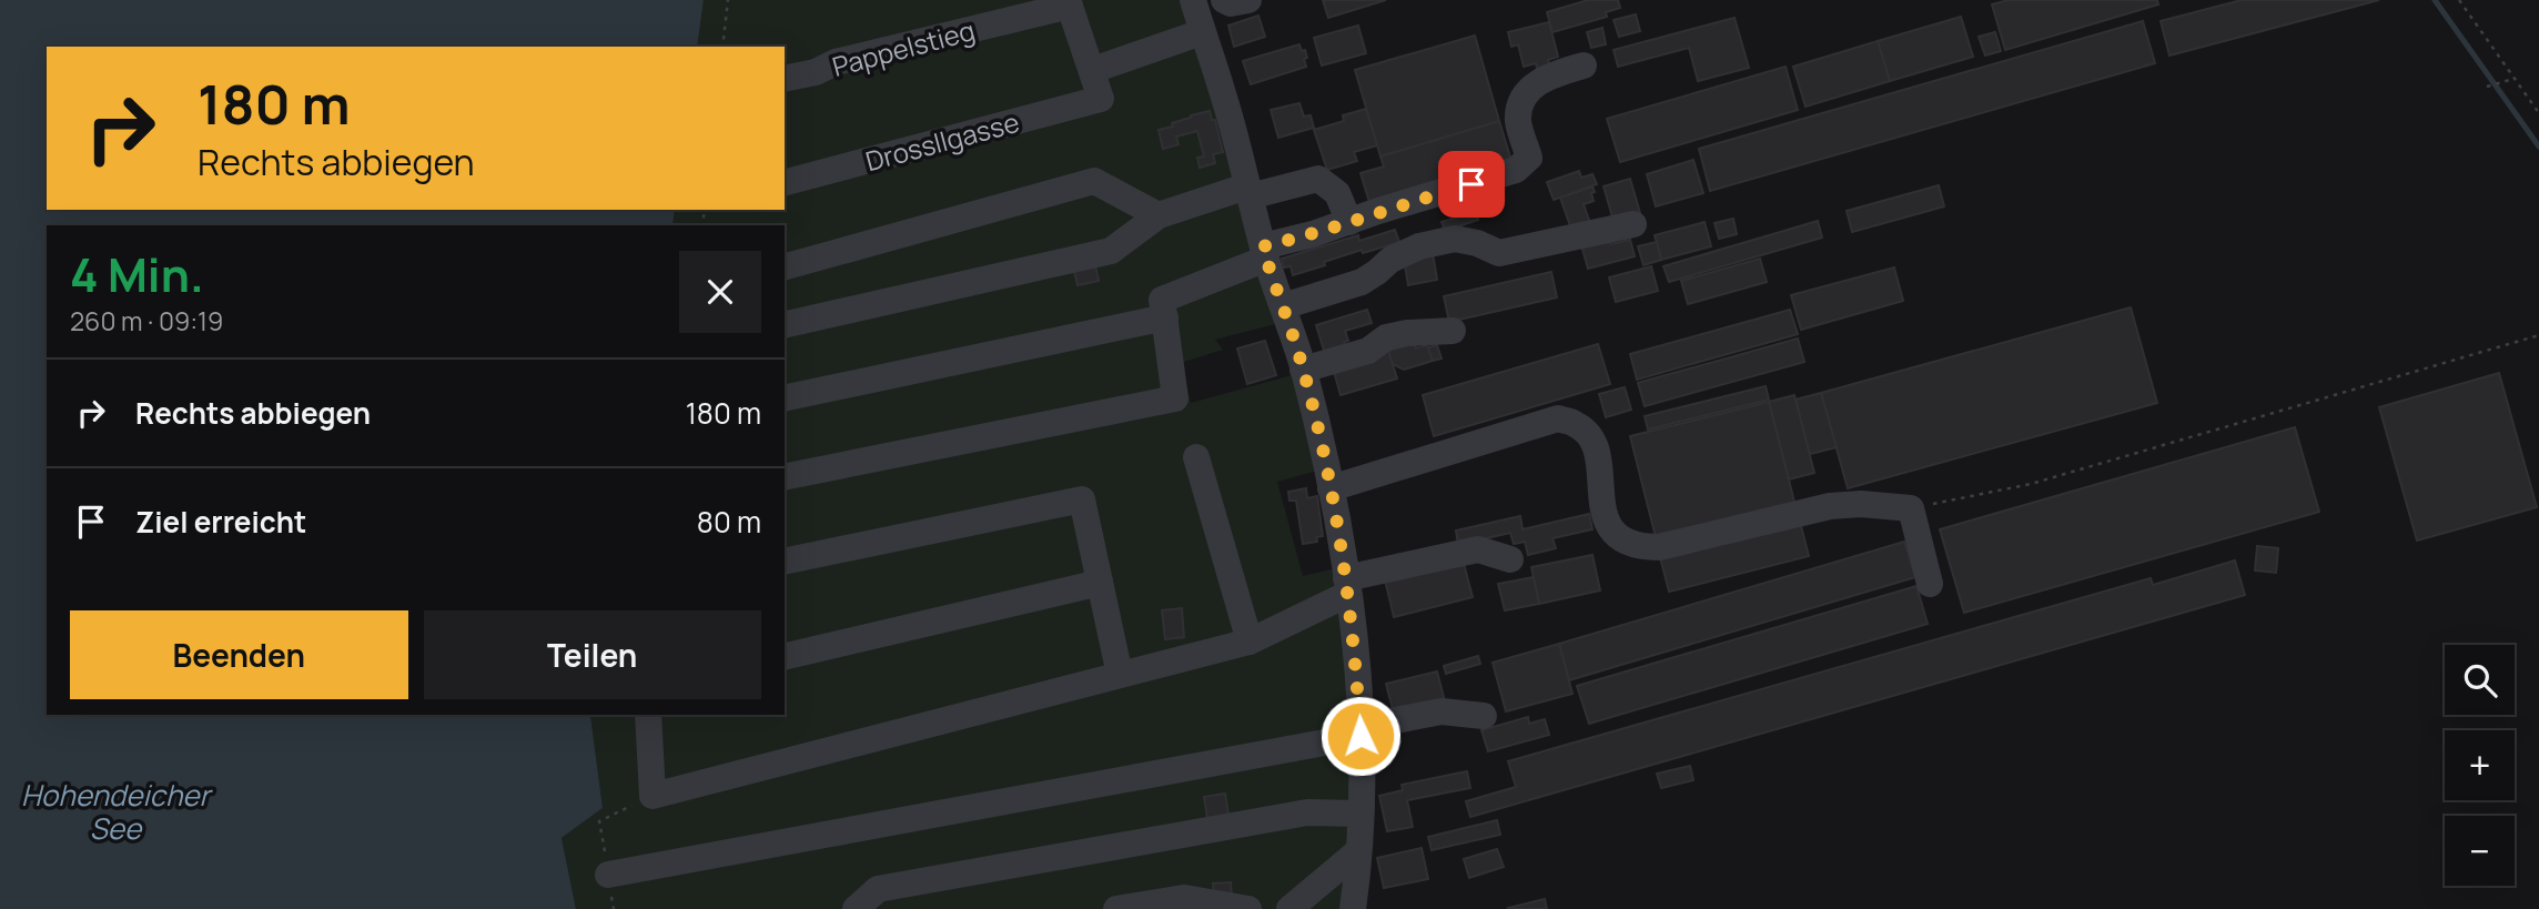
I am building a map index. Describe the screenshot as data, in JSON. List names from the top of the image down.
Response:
{
  "streets": {
    "street": ["Pappelstieg", "Drossllgasse"]
  },
  "water": ["Hohendeicher See"],
  "page": {
    "turn": ["180 m", "Rechts abbiegen"],
    "heading": ["4 Min.", "260 m · 09:19"],
    "list": [
      {
        "name": "Rechts abbiegen",
        "value": "180 m"
      },
      {
        "name": "Ziel erreicht",
        "value": "80 m"
      }
    ],
    "buttons": ["Beenden", "Teilen"],
    "map_buttons": ["+", "−"]
  }
}
